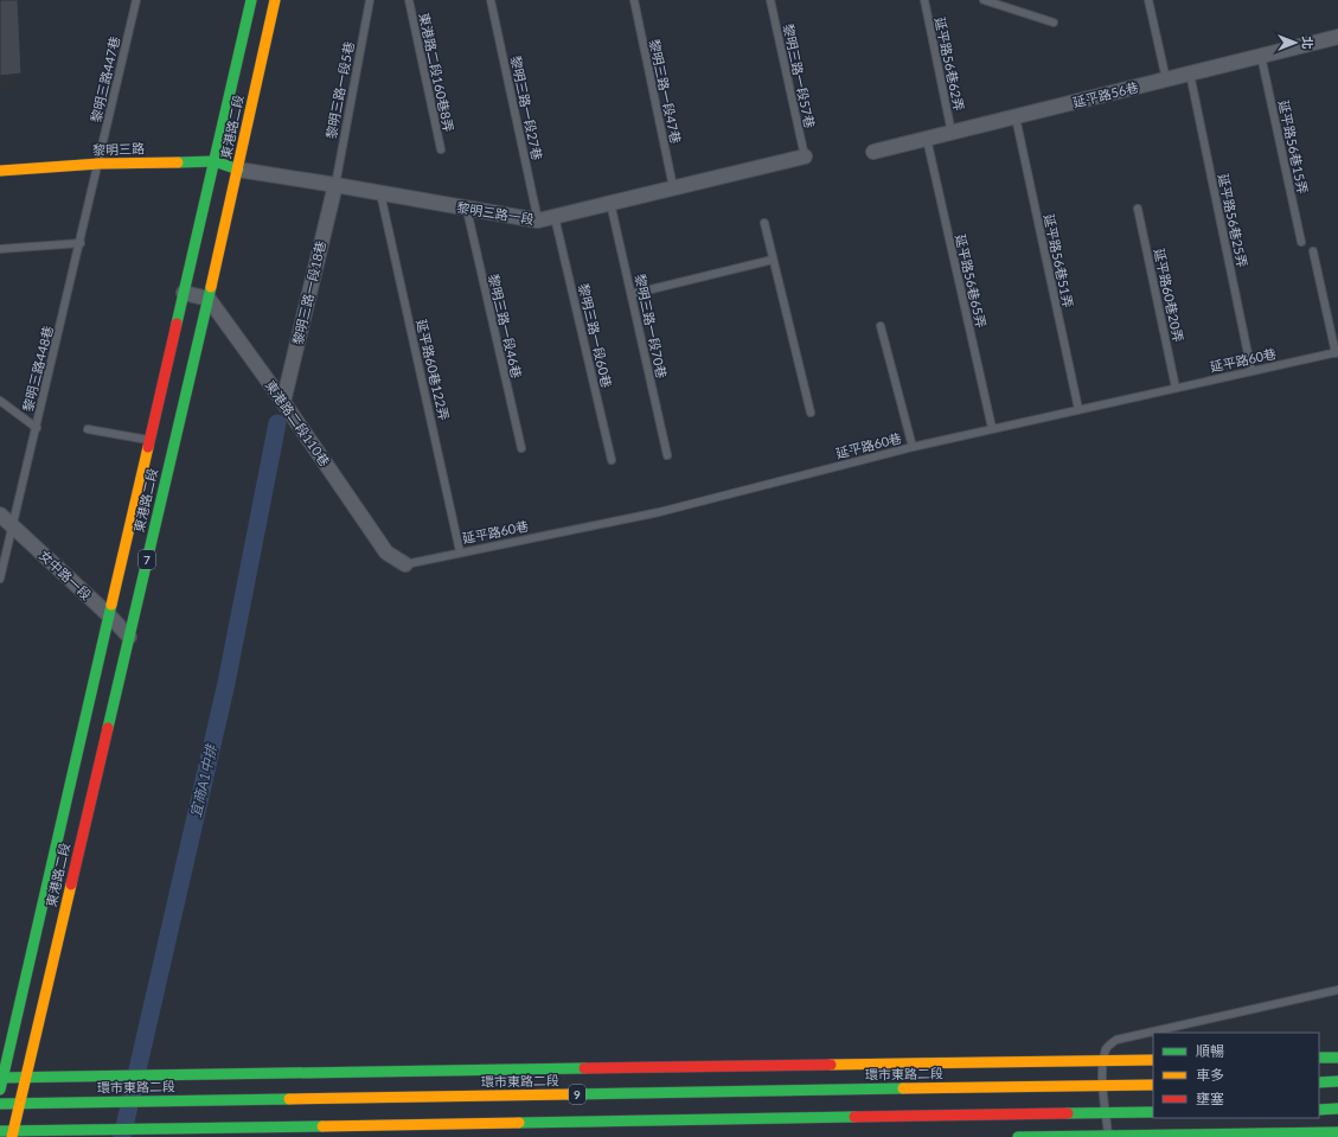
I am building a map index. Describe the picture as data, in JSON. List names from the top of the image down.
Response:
{
  "streets": {
    "main road": [
      "東港路二段",
      "黎明三路",
      "7",
      "環市東路二段",
      "9"
    ],
    "street": [
      "延平路56巷",
      "黎明三路一段",
      "黎明三路一段18巷",
      "東港路二段110巷",
      "女中路一段"
    ],
    "lane": [
      "延平路56巷62弄",
      "東港路二段160巷8弄",
      "黎明三路一段57巷",
      "黎明三路447巷",
      "黎明三路一段5巷",
      "黎明三路一段47巷",
      "黎明三路一段27巷",
      "延平路56巷15弄",
      "延平路56巷25弄",
      "延平路56巷51弄",
      "延平路56巷65弄",
      "延平路60巷20弄",
      "黎明三路一段46巷",
      "黎明三路一段70巷",
      "黎明三路一段60巷",
      "延平路60巷",
      "黎明三路448巷",
      "延平路60巷122弄"
    ]
  },
  "crossings": [
    ["延平路56巷62弄", "延平路56巷"],
    ["黎明三路一段57巷", "黎明三路一段"],
    ["黎明三路447巷", "黎明三路"],
    ["黎明三路447巷", "黎明三路448巷"],
    ["黎明三路一段5巷", "黎明三路一段"],
    ["黎明三路一段5巷", "黎明三路一段18巷"],
    ["黎明三路一段47巷", "黎明三路一段"],
    ["延平路56巷", "延平路56巷15弄"],
    ["延平路56巷", "延平路56巷25弄"],
    ["延平路56巷", "延平路56巷51弄"],
    ["延平路56巷", "延平路56巷65弄"],
    ["黎明三路一段27巷", "黎明三路一段"],
    ["東港路二段", "黎明三路"],
    ["東港路二段", "黎明三路一段"],
    ["東港路二段", "東港路二段110巷"],
    ["東港路二段", "女中路一段"],
    ["東港路二段", "環市東路二段"],
    ["黎明三路", "黎明三路一段"],
    ["黎明三路", "黎明三路448巷"],
    ["黎明三路一段", "黎明三路一段18巷"],
    ["黎明三路一段", "黎明三路一段46巷"],
    ["黎明三路一段", "黎明三路一段70巷"],
    ["黎明三路一段", "黎明三路一段60巷"],
    ["黎明三路一段", "延平路60巷122弄"],
    ["延平路56巷25弄", "延平路60巷"],
    ["延平路56巷51弄", "延平路60巷"],
    ["延平路56巷65弄", "延平路60巷"],
    ["黎明三路一段18巷", "東港路二段110巷"],
    ["延平路60巷20弄", "延平路60巷"],
    ["延平路60巷", "延平路60巷122弄"],
    ["延平路60巷", "東港路二段110巷"],
    ["黎明三路448巷", "女中路一段"]
  ],
  "water": ["宜商A1中排"],
  "legend": ["順暢", "車多", "壅塞"],
  "north": "right"
}
